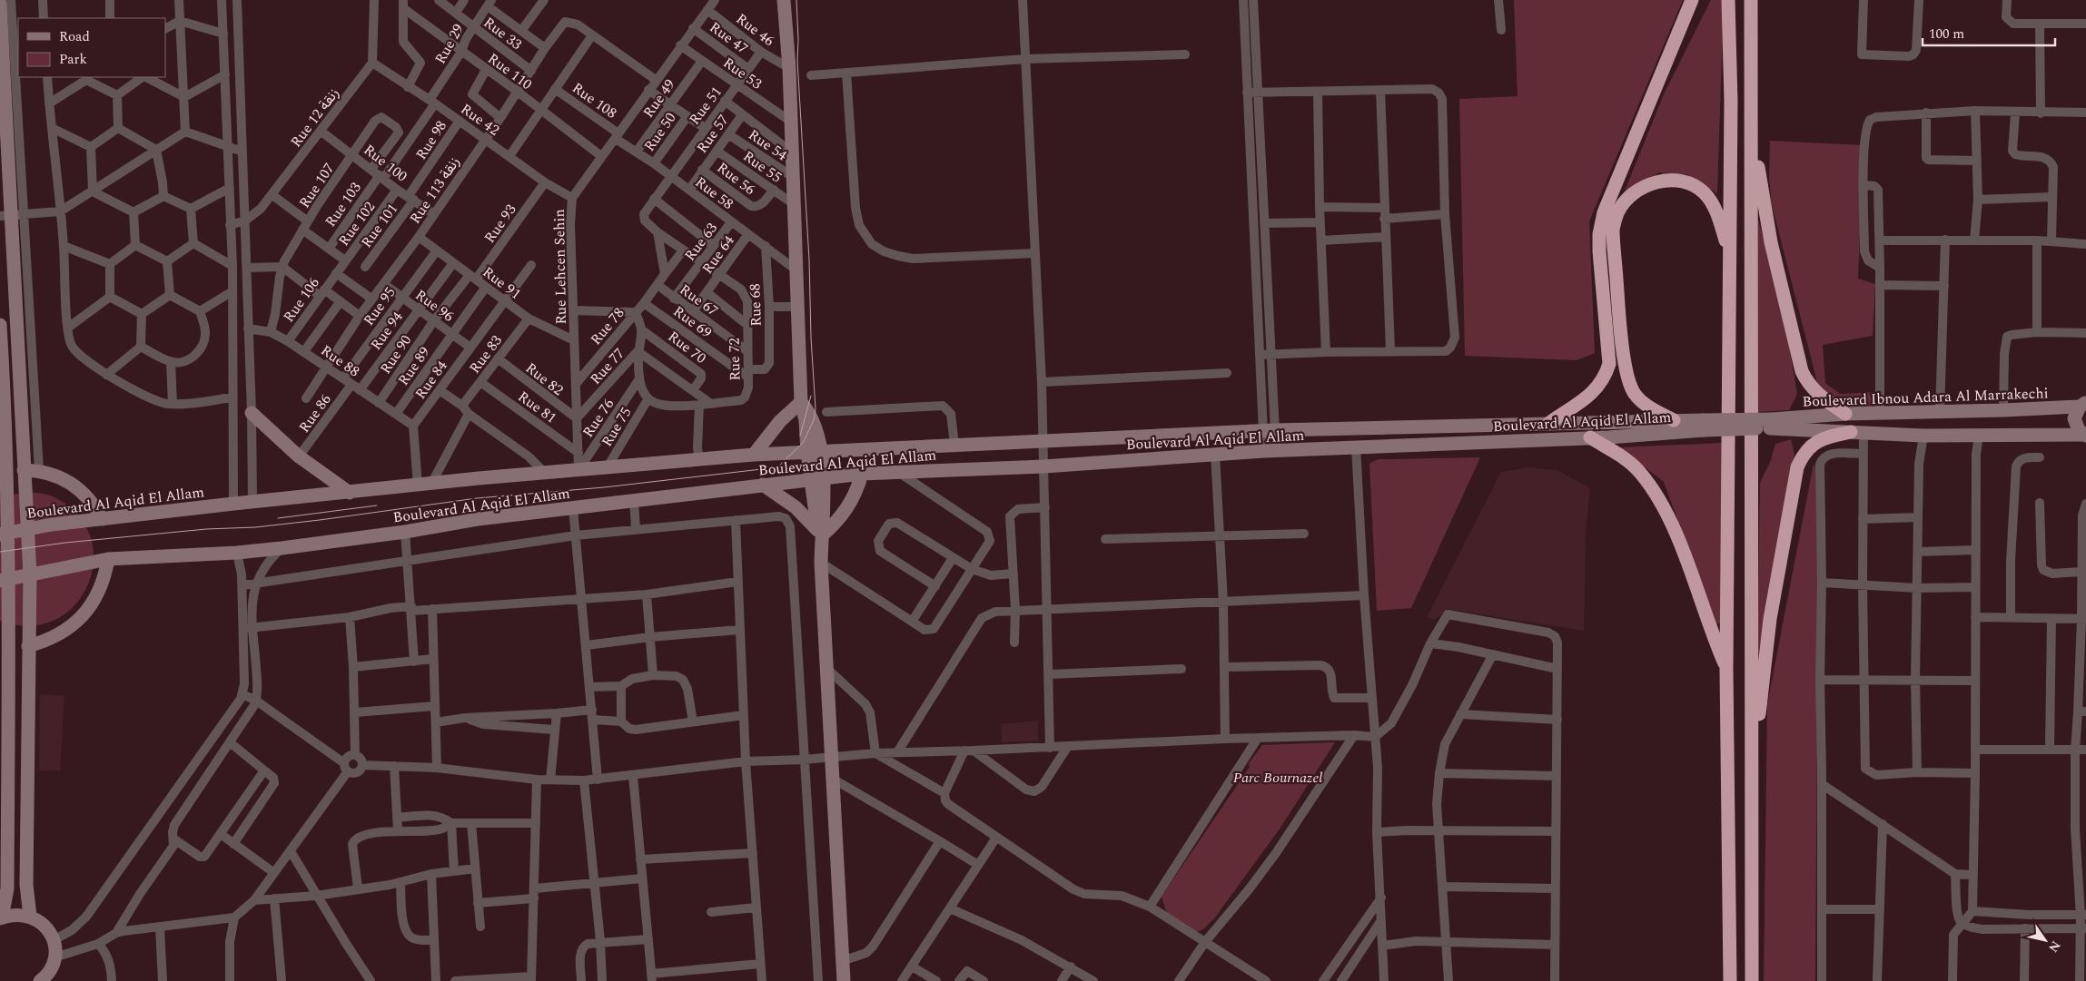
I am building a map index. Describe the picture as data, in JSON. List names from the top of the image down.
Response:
{
  "streets": {
    "main road": ["Boulevard Ibnou Adara Al Marrakechi", "Boulevard Al Aqid El Allam"],
    "street": [
      "Rue 46",
      "Rue 33",
      "Rue 47",
      "Rue 29",
      "Rue 110",
      "Rue 53",
      "Rue 49",
      "Rue 108",
      "Rue 51",
      "Rue 12 زنقة",
      "Rue 42",
      "Rue 50",
      "Rue 57",
      "Rue 98",
      "Rue 54",
      "Rue 100",
      "Rue 55",
      "Rue 56",
      "Rue 107",
      "Rue 113 زنقة",
      "Rue 58",
      "Rue 103",
      "Rue 102",
      "Rue 93",
      "Rue 101",
      "Rue 63",
      "Rue 64",
      "Rue Lehcen Sehin",
      "Rue 91",
      "Rue 106",
      "Rue 67",
      "Rue 96",
      "Rue 68",
      "Rue 95",
      "Rue 69",
      "Rue 78",
      "Rue 94",
      "Rue 70",
      "Rue 90",
      "Rue 83",
      "Rue 72",
      "Rue 88",
      "Rue 89",
      "Rue 77",
      "Rue 82",
      "Rue 84",
      "Rue 81",
      "Rue 86",
      "Rue 76",
      "Rue 75"
    ]
  },
  "crossings": [
    ["Rue 46", "Rue 51"],
    ["Rue 46", "Rue Lehcen Sehin"],
    ["Rue 33", "Rue 29"],
    ["Rue 33", "Rue 113 زنقة"],
    ["Rue 47", "Rue 51"],
    ["Rue 47", "Rue Lehcen Sehin"],
    ["Rue 29", "Rue 110"],
    ["Rue 29", "Rue 42"],
    ["Rue 29", "Rue 103"],
    ["Rue 110", "Rue 113 زنقة"],
    ["Rue 110", "Rue Lehcen Sehin"],
    ["Rue 53", "Rue 49"],
    ["Rue 53", "Rue 51"],
    ["Rue 53", "Rue Lehcen Sehin"],
    ["Rue 49", "Rue 58"],
    ["Rue 108", "Rue 58"],
    ["Rue 108", "Rue Lehcen Sehin"],
    ["Rue 51", "Rue 58"],
    ["Rue 12 زنقة", "Rue 42"],
    ["Rue 12 زنقة", "Rue 100"],
    ["Rue 42", "Rue 98"],
    ["Rue 42", "Rue 113 زنقة"],
    ["Rue 42", "Rue 93"],
    ["Rue 42", "Rue Lehcen Sehin"],
    ["Rue 50", "Rue 58"],
    ["Rue 57", "Rue 54"],
    ["Rue 57", "Rue 55"],
    ["Rue 57", "Rue 56"],
    ["Rue 57", "Rue 58"],
    ["Rue 98", "Rue 100"],
    ["Rue 98", "Rue 101"],
    ["Rue 100", "Rue 107"],
    ["Rue 100", "Rue 113 زنقة"],
    ["Rue 100", "Rue 103"],
    ["Rue 100", "Rue 102"],
    ["Rue 100", "Rue 101"],
    ["Rue 55", "Rue 56"],
    ["Rue 107", "Rue 88"],
    ["Rue 113 زنقة", "Rue 91"],
    ["Rue 113 زنقة", "Rue 96"],
    ["Rue 113 زنقة", "Rue 88"],
    ["Rue 58", "Rue 63"],
    ["Rue 58", "Rue 64"],
    ["Rue 58", "Rue Lehcen Sehin"],
    ["Rue 58", "Rue 68"],
    ["Rue 102", "Rue 106"],
    ["Rue 93", "Rue 91"],
    ["Rue 93", "Rue 96"],
    ["Rue 93", "Rue 90"],
    ["Rue 63", "Rue 67"],
    ["Rue 64", "Rue 67"],
    ["Rue 64", "Rue 72"],
    ["Rue Lehcen Sehin", "Rue 91"],
    ["Rue Lehcen Sehin", "Rue 78"],
    ["Rue Lehcen Sehin", "Rue 77"],
    ["Rue Lehcen Sehin", "Rue 82"],
    ["Rue Lehcen Sehin", "Rue 81"],
    ["Rue Lehcen Sehin", "Rue 76"],
    ["Rue Lehcen Sehin", "Boulevard Al Aqid El Allam"],
    ["Rue 91", "Rue 95"],
    ["Rue 91", "Rue 94"],
    ["Rue 91", "Rue 83"],
    ["Rue 91", "Rue 89"],
    ["Rue 91", "Rue 84"],
    ["Rue 106", "Rue 88"],
    ["Rue 67", "Rue 78"],
    ["Rue 67", "Rue 72"],
    ["Rue 96", "Rue 95"],
    ["Rue 96", "Rue 94"],
    ["Rue 96", "Rue 90"],
    ["Rue 96", "Rue 89"],
    ["Rue 96", "Rue 84"],
    ["Rue 68", "Rue 69"],
    ["Rue 68", "Rue 72"],
    ["Rue 95", "Rue 88"],
    ["Rue 69", "Rue 78"],
    ["Rue 69", "Rue 72"],
    ["Rue 94", "Rue 88"],
    ["Rue 90", "Rue 88"],
    ["Rue 83", "Rue 82"],
    ["Rue 83", "Rue 81"],
    ["Rue 72", "Rue 75"],
    ["Rue 88", "Rue 89"],
    ["Rue 88", "Rue 84"],
    ["Rue 88", "Rue 86"],
    ["Rue 77", "Rue 82"],
    ["Rue 76", "Boulevard Al Aqid El Allam"],
    ["Boulevard Al Aqid El Allam", "Rue 75"]
  ],
  "parks": ["Parc Bournazel"],
  "legend": ["Road", "Park"],
  "scale_bar": "100 m",
  "north": "bottom right"
}
